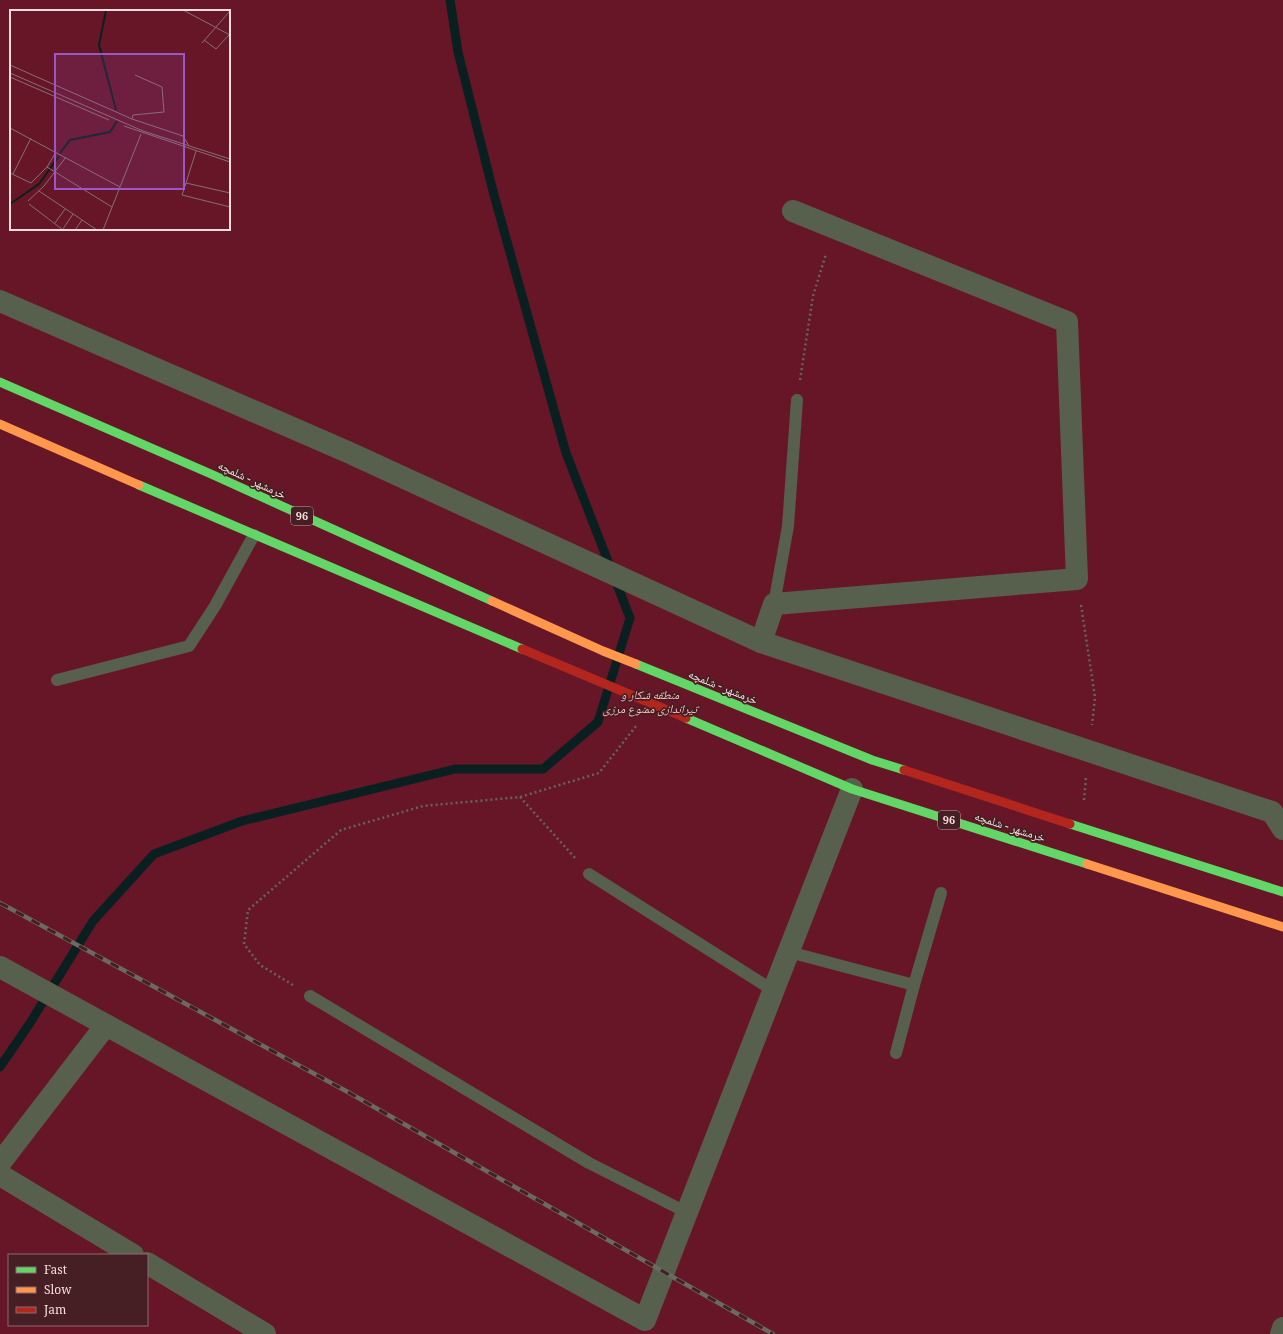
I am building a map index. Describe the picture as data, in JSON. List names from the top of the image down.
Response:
{
  "streets": {
    "highway": ["خرمشهر - شلمچه", "96"]
  },
  "crossings": [
    ["خرمشهر - شلمچه", "96"]
  ],
  "parks": ["منطقه شکار و تیراندازی ممنوع مرزی"],
  "legend": ["Fast", "Slow", "Jam"]
}
